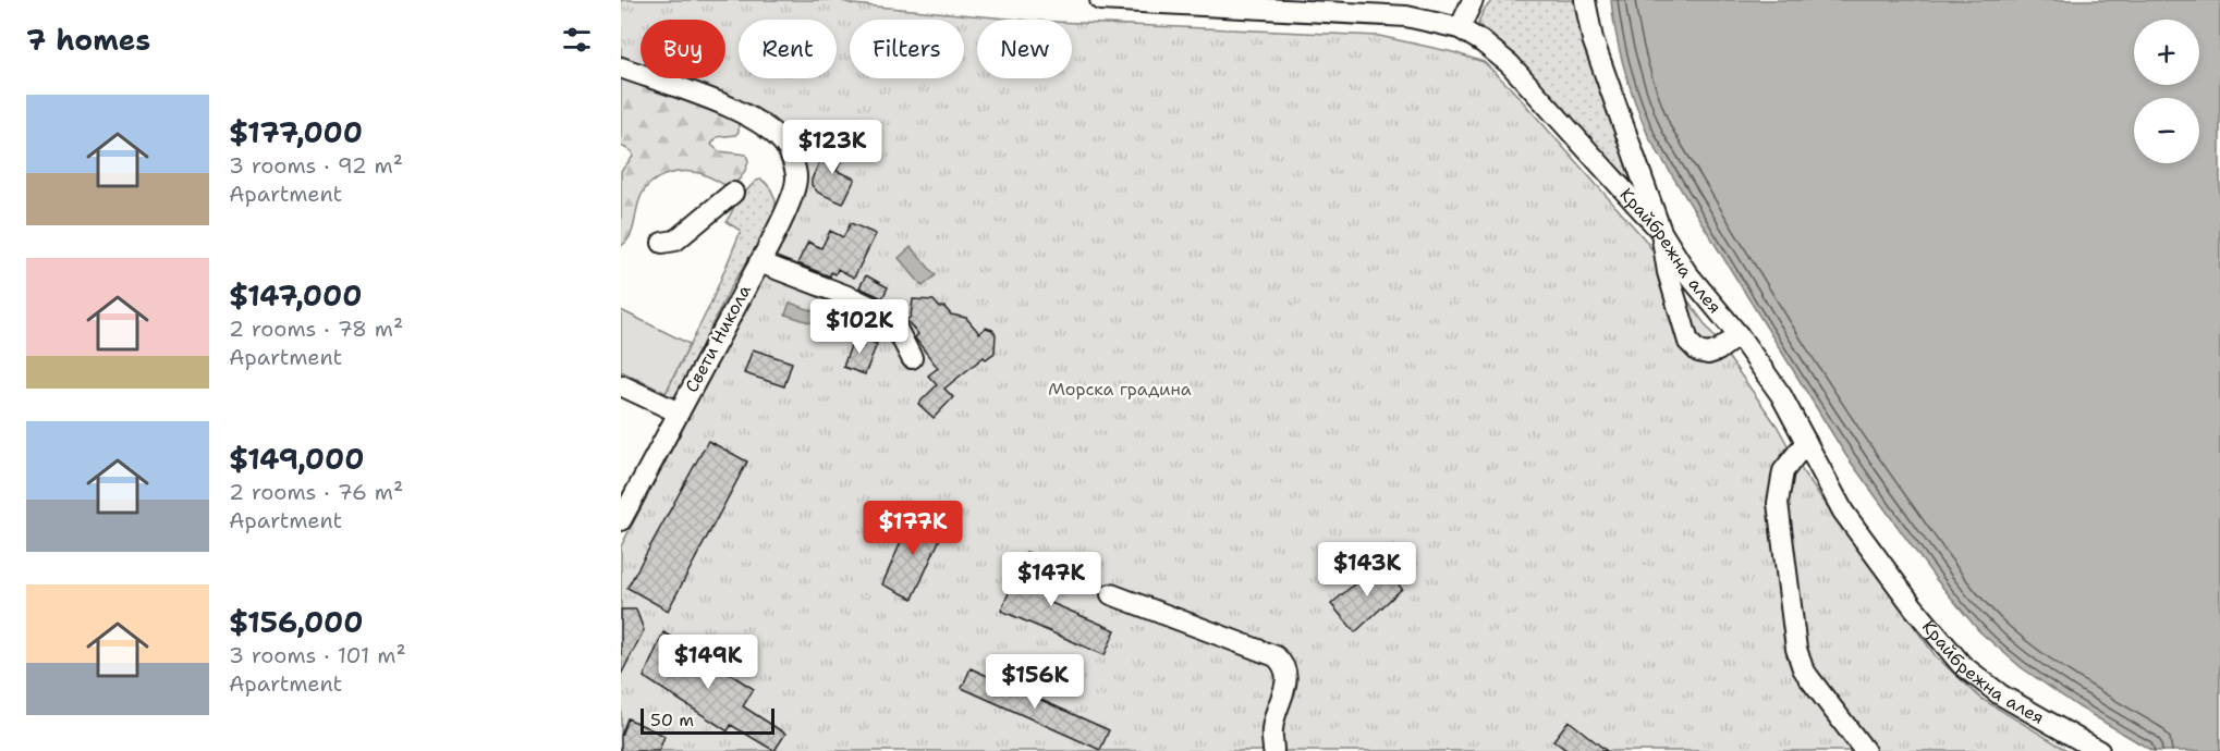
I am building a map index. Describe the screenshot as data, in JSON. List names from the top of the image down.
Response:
{
  "streets": {
    "street": ["Крайбрежна алея", "Свети Никола"]
  },
  "parks": ["Морска градина"],
  "scale_bar": "50 m",
  "page": {
    "heading": "7 homes",
    "map_buttons": ["+", "−"],
    "chip": [
      "Buy",
      "Rent",
      "Filters",
      "New"
    ],
    "list": [
      {
        "name": "$177,000",
        "note": "3 rooms · 92 m² · Apartment"
      },
      {
        "name": "$147,000",
        "note": "2 rooms · 78 m² · Apartment"
      },
      {
        "name": "$149,000",
        "note": "2 rooms · 76 m² · Apartment"
      },
      {
        "name": "$156,000",
        "note": "3 rooms · 101 m² · Apartment"
      }
    ],
    "price": [
      "$123K",
      "$102K",
      "$177K",
      "$143K",
      "$147K",
      "$149K",
      "$156K"
    ],
    "scale": "50 m"
  }
}
